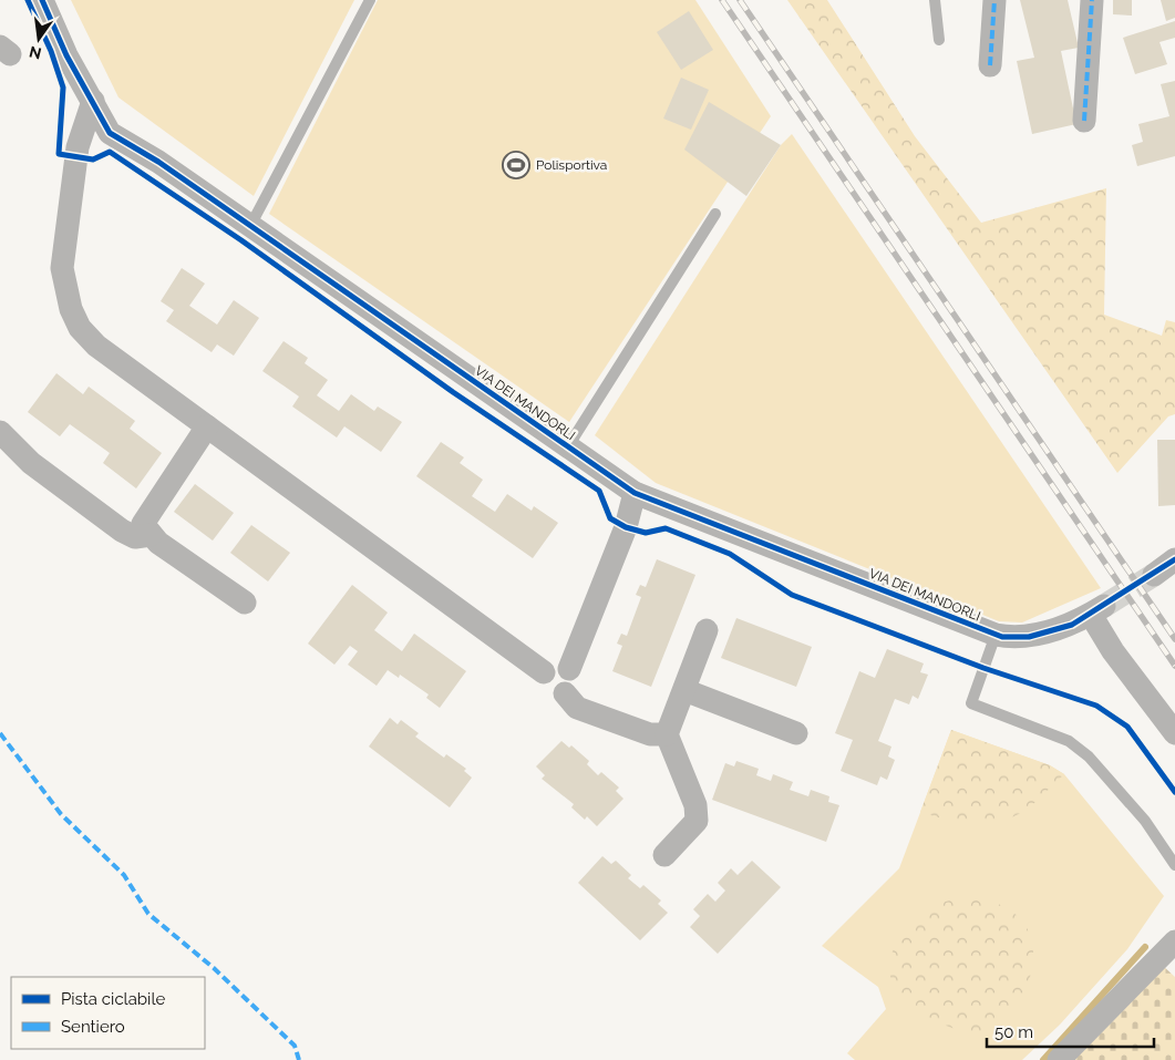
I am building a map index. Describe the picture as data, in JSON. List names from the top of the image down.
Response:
{
  "streets": {
    "street": ["VIA DEI MANDORLI"]
  },
  "places": {
    "sports": ["Polisportiva"]
  },
  "legend": ["Pista ciclabile", "Sentiero"],
  "scale_bar": "50 m",
  "north": "bottom"
}
